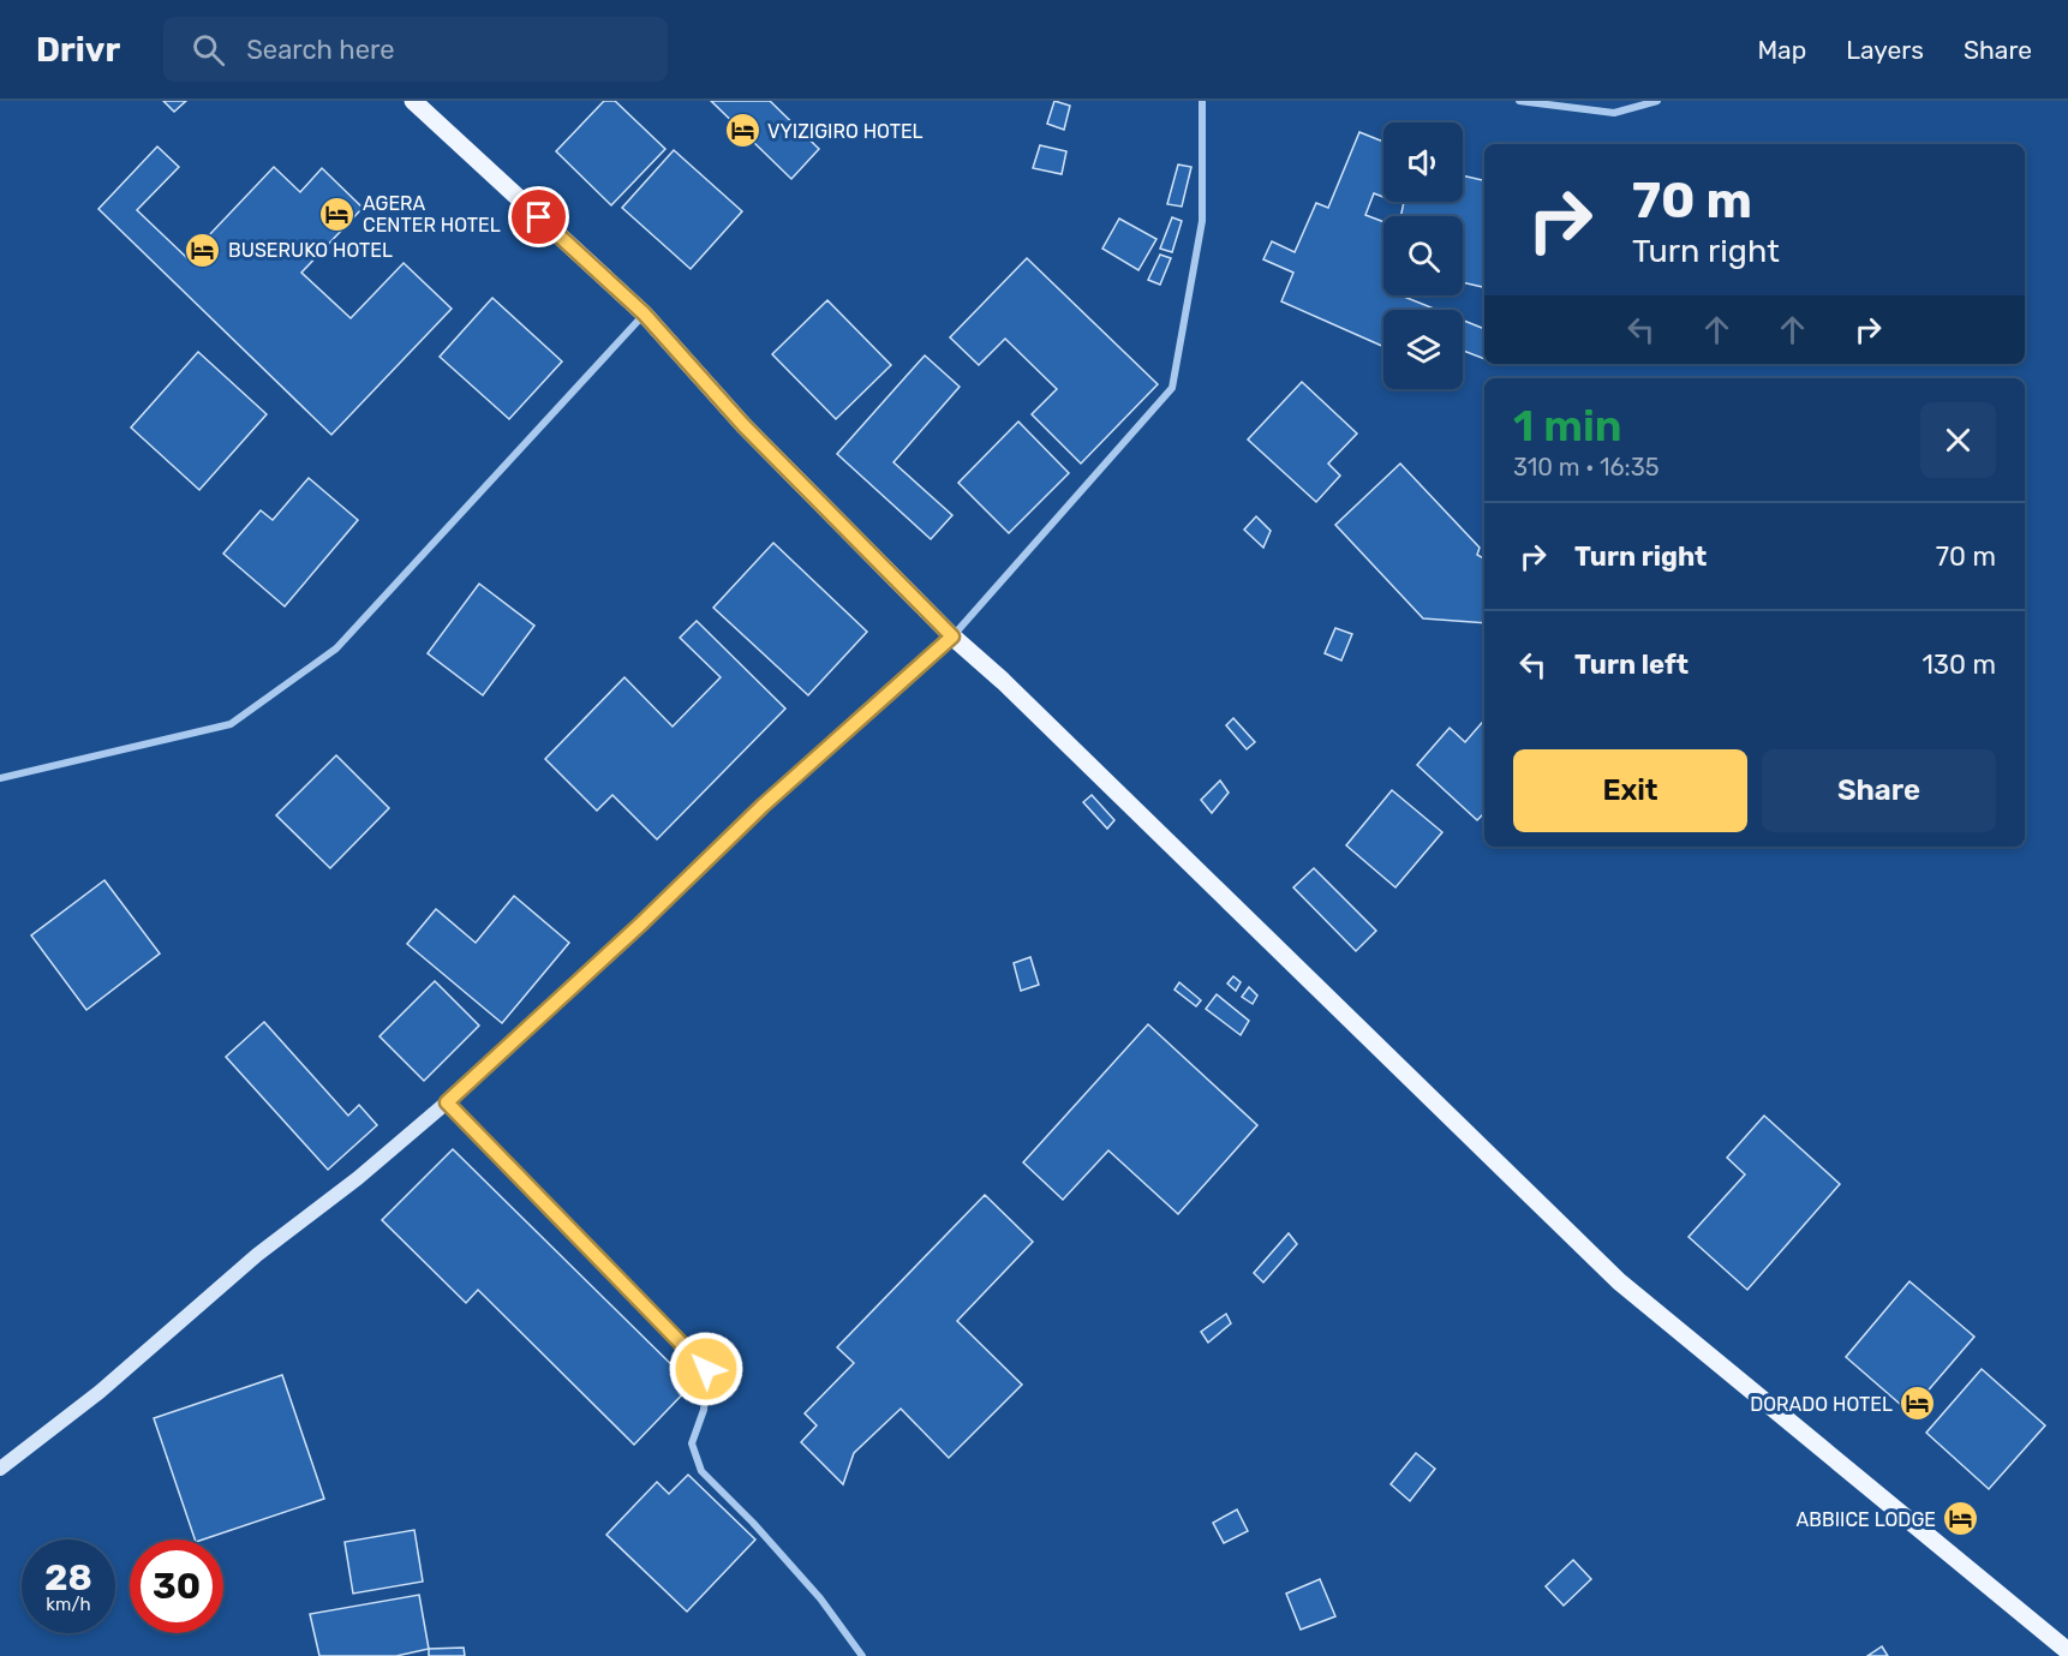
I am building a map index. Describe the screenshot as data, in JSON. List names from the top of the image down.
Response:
{
  "places": {
    "hotel": [
      "VYIZIGIRO HOTEL",
      "AGERA CENTER HOTEL",
      "BUSERUKO HOTEL",
      "DORADO HOTEL",
      "ABBIICE LODGE"
    ]
  },
  "page": {
    "header": "Drivr",
    "search": "Search here",
    "nav": ["Map", "Layers", "Share"],
    "turn": ["70 m", "Turn right"],
    "heading": ["1 min", "310 m · 16:35"],
    "list": [
      {
        "name": "Turn right",
        "value": "70 m"
      },
      {
        "name": "Turn left",
        "value": "130 m"
      }
    ],
    "buttons": ["Exit", "Share"],
    "speed": "28 km/h",
    "limit": "30"
  }
}
